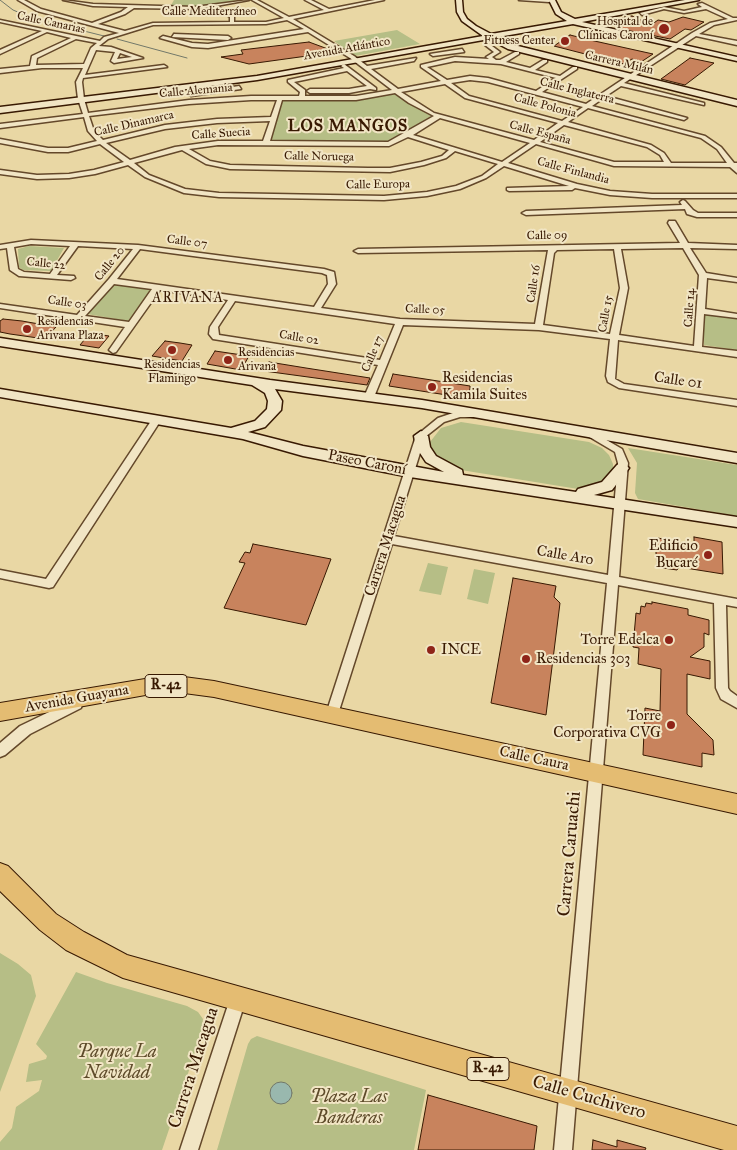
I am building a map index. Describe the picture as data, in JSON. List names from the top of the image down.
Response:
{
  "streets": {
    "main road": [
      "R-42",
      "Avenida Guayana",
      "Calle Caura",
      "Calle Cuchivero"
    ],
    "street": [
      "Calle Mediterráneo",
      "Calle Canarias",
      "Avenida Atlántico",
      "Carrera Milán",
      "Calle Alemania",
      "Calle Inglaterra",
      "Calle Polonia",
      "Calle Dinamarca",
      "Calle España",
      "Calle Suecia",
      "Calle Noruega",
      "Calle Finlandia",
      "Calle Europa",
      "Calle 09",
      "Calle 07",
      "Calle 22",
      "Calle 20",
      "Calle 16",
      "Calle 03",
      "Calle 14",
      "Calle 05",
      "Calle 15",
      "Calle 02",
      "Calle 17",
      "Calle 01",
      "Paseo Caroní",
      "Carrera Macagua",
      "Calle Aro",
      "Carrera Caruachi"
    ]
  },
  "crossings": [
    ["Calle Mediterráneo", "Calle Canarias"],
    ["Calle Mediterráneo", "Calle España"],
    ["Avenida Atlántico", "Carrera Milán"],
    ["Avenida Atlántico", "Calle España"],
    ["Avenida Atlántico", "Calle Europa"],
    ["Carrera Milán", "Calle Europa"],
    ["Calle Alemania", "Calle Inglaterra"],
    ["Calle Alemania", "Calle España"],
    ["Calle Alemania", "Calle Europa"],
    ["Calle Inglaterra", "Calle Polonia"],
    ["Calle Inglaterra", "Calle España"],
    ["Calle Inglaterra", "Calle Europa"],
    ["Calle Polonia", "Calle España"],
    ["Calle Polonia", "Calle Europa"],
    ["Calle Dinamarca", "Calle Europa"],
    ["Calle España", "Calle Suecia"],
    ["Calle España", "Calle Europa"],
    ["Calle Suecia", "Calle Noruega"],
    ["Calle Suecia", "Calle Finlandia"],
    ["Calle Suecia", "Calle Europa"],
    ["Calle Noruega", "Calle Finlandia"],
    ["Calle Finlandia", "Calle Europa"],
    ["Calle 09", "Calle 16"],
    ["Calle 09", "Calle 14"],
    ["Calle 09", "Calle 15"],
    ["Calle 07", "Calle 22"],
    ["Calle 07", "Calle 20"],
    ["Calle 07", "Calle 05"],
    ["Calle 20", "Calle 03"],
    ["Calle 20", "Calle 05"],
    ["Calle 16", "Calle 05"],
    ["Calle 14", "Calle 05"],
    ["Calle 05", "Calle 15"],
    ["Calle 05", "Calle 02"],
    ["Calle 05", "Calle 17"],
    ["Calle 15", "Calle 01"],
    ["Calle 02", "Calle 17"],
    ["Paseo Caroní", "Carrera Macagua"],
    ["Paseo Caroní", "Carrera Caruachi"],
    ["Carrera Macagua", "Calle Aro"],
    ["Carrera Macagua", "R-42"],
    ["Carrera Macagua", "Avenida Guayana"],
    ["Carrera Macagua", "Calle Caura"],
    ["Carrera Macagua", "Calle Cuchivero"],
    ["Calle Aro", "Carrera Caruachi"],
    ["R-42", "Calle Cuchivero"],
    ["Avenida Guayana", "Calle Caura"],
    ["Calle Caura", "Carrera Caruachi"],
    ["Carrera Caruachi", "Calle Cuchivero"]
  ],
  "districts": ["LOS MANGOS", "ARIVANA"],
  "parks": ["Parque La Navidad", "Plaza Las Banderas"],
  "places": [
    "Hospital de Clínicas Caroní",
    "Fitness Center",
    "Residencias Arivana Plaza",
    "Residencias Flamingo",
    "Residencias Arivana",
    "Residencias Kamila Suites",
    "Edificio Bucaré",
    "Torre Edelca",
    "INCE",
    "Residencias 303",
    "Torre Corporativa CVG"
  ]
}
